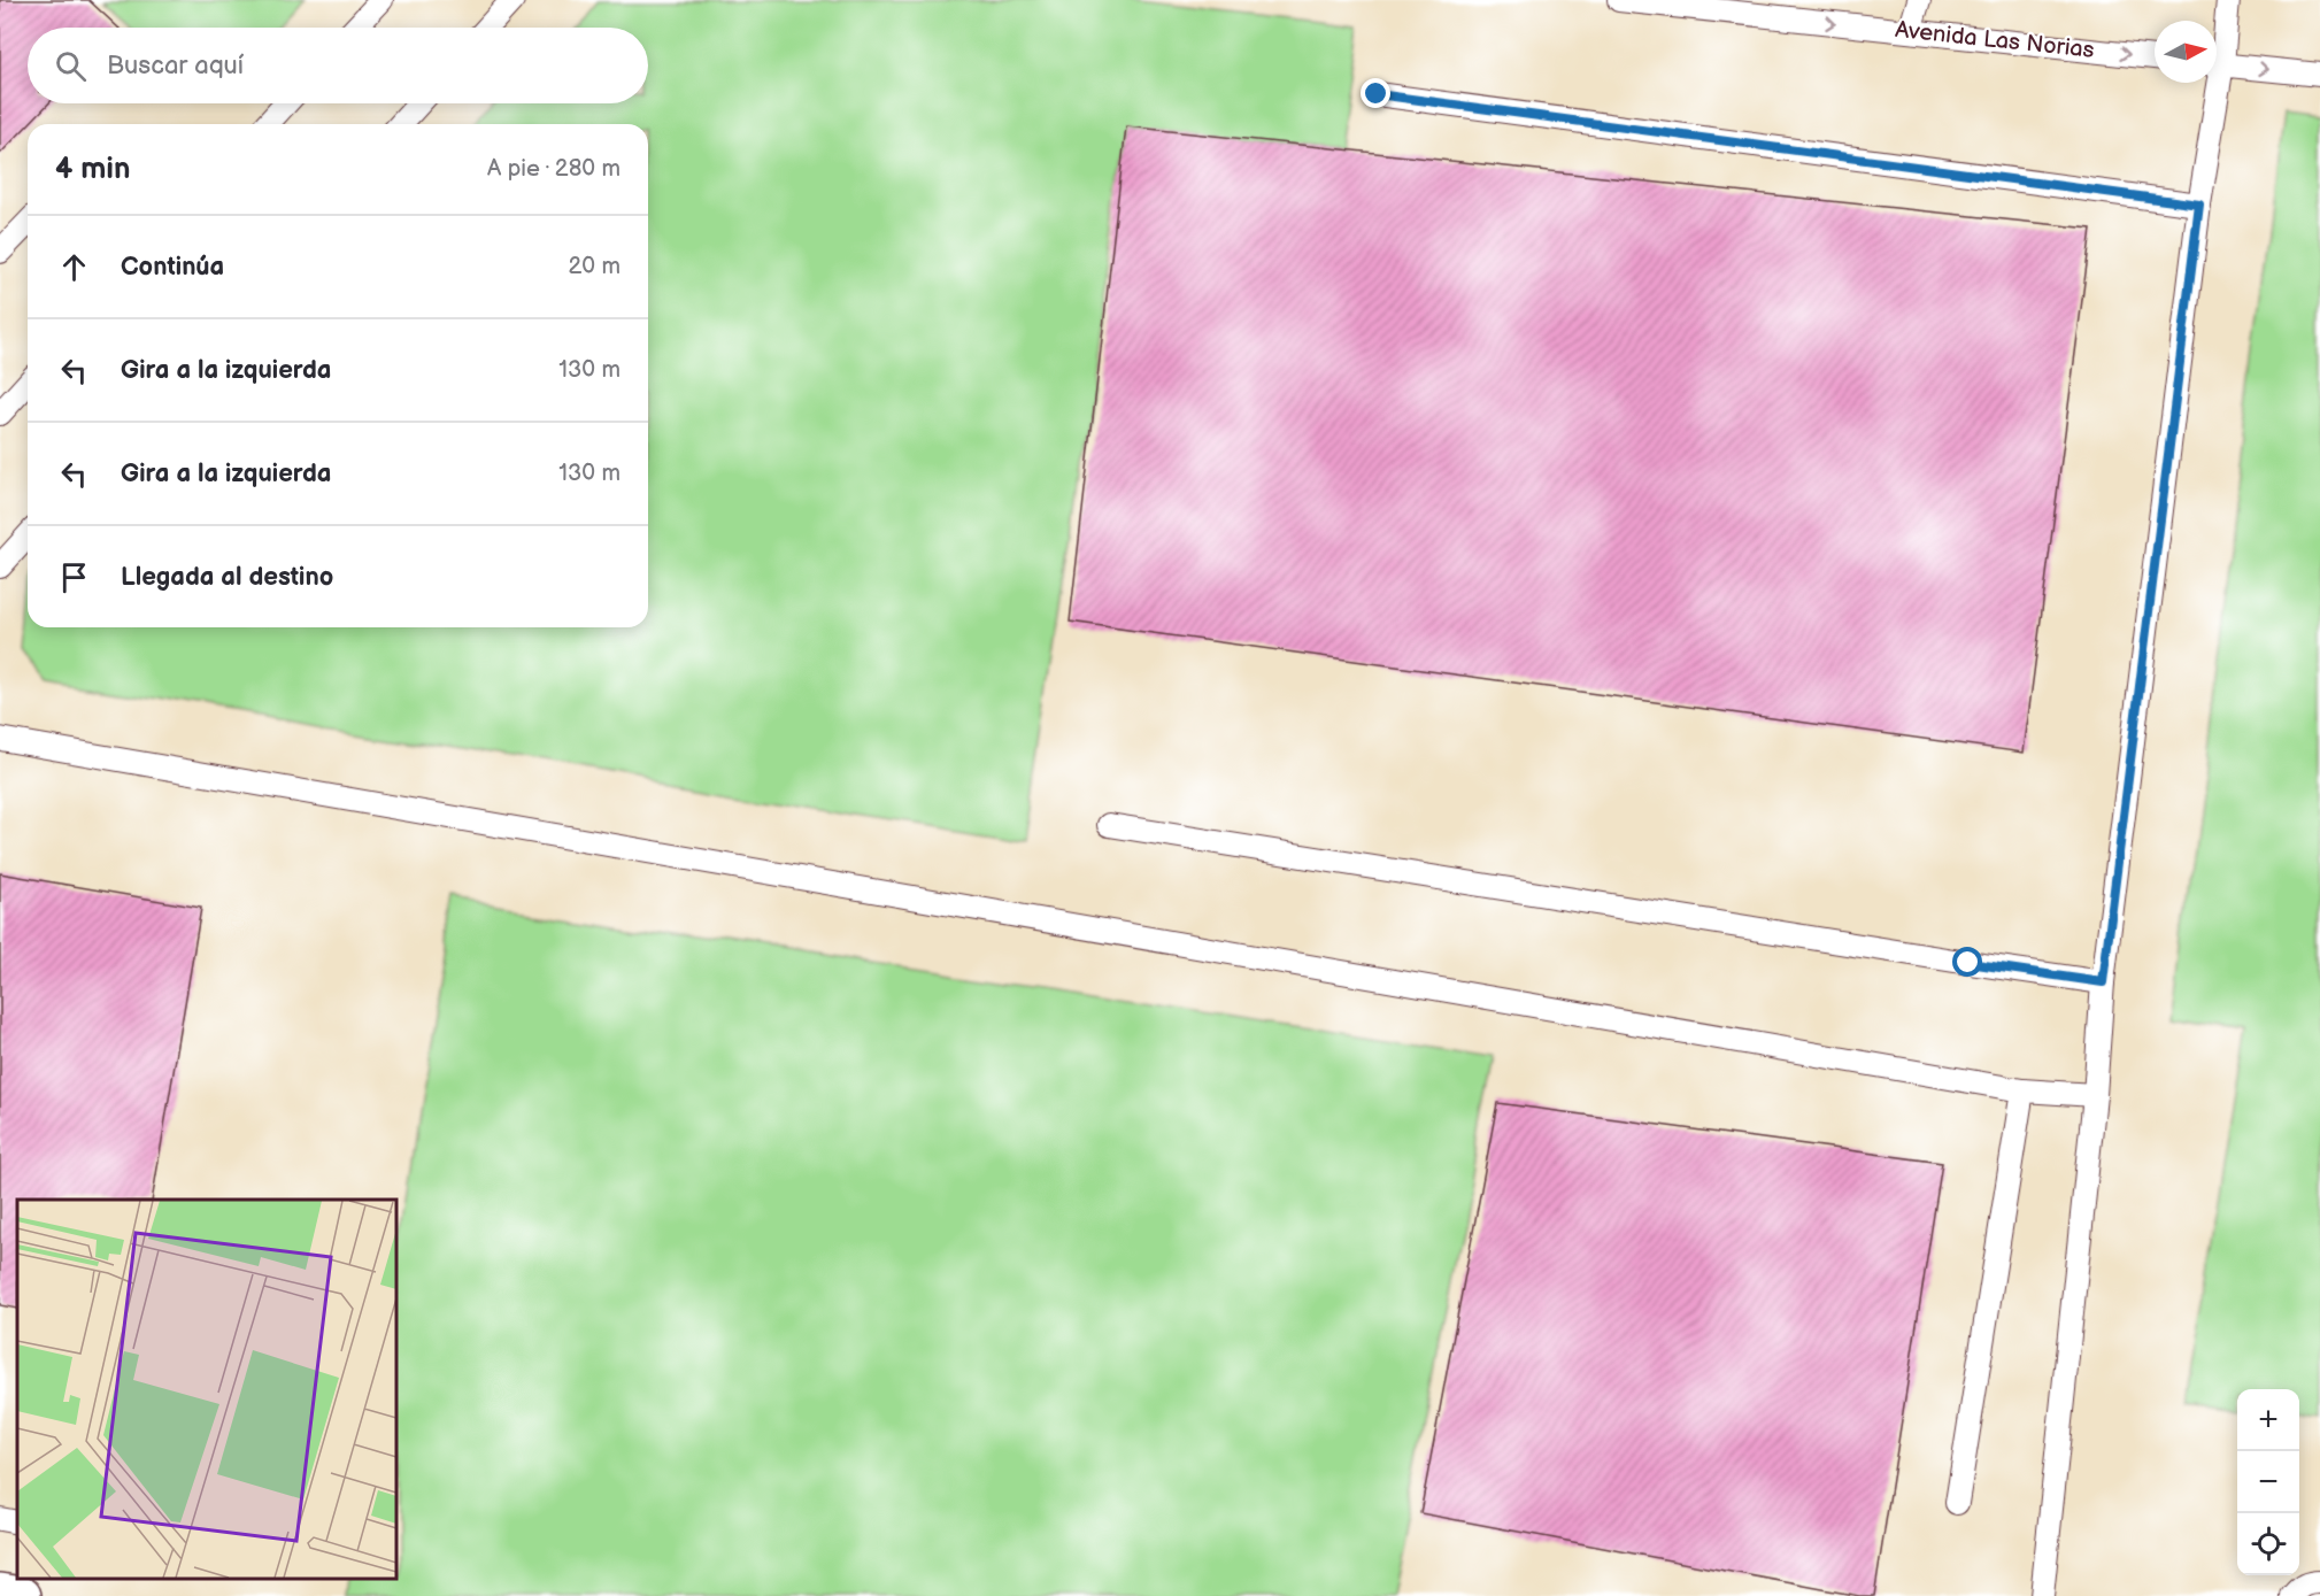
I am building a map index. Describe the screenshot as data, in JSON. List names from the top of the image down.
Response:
{
  "streets": {
    "lane": ["Avenida Las Norias"]
  },
  "north": "right",
  "page": {
    "search": "Buscar aquí",
    "heading": ["4 min", "A pie · 280 m"],
    "list": [
      ["Continúa", "20 m"],
      ["Gira a la izquierda", "130 m"],
      ["Gira a la izquierda", "130 m"],
      "Llegada al destino"
    ],
    "map_buttons": ["+", "−"]
  }
}
